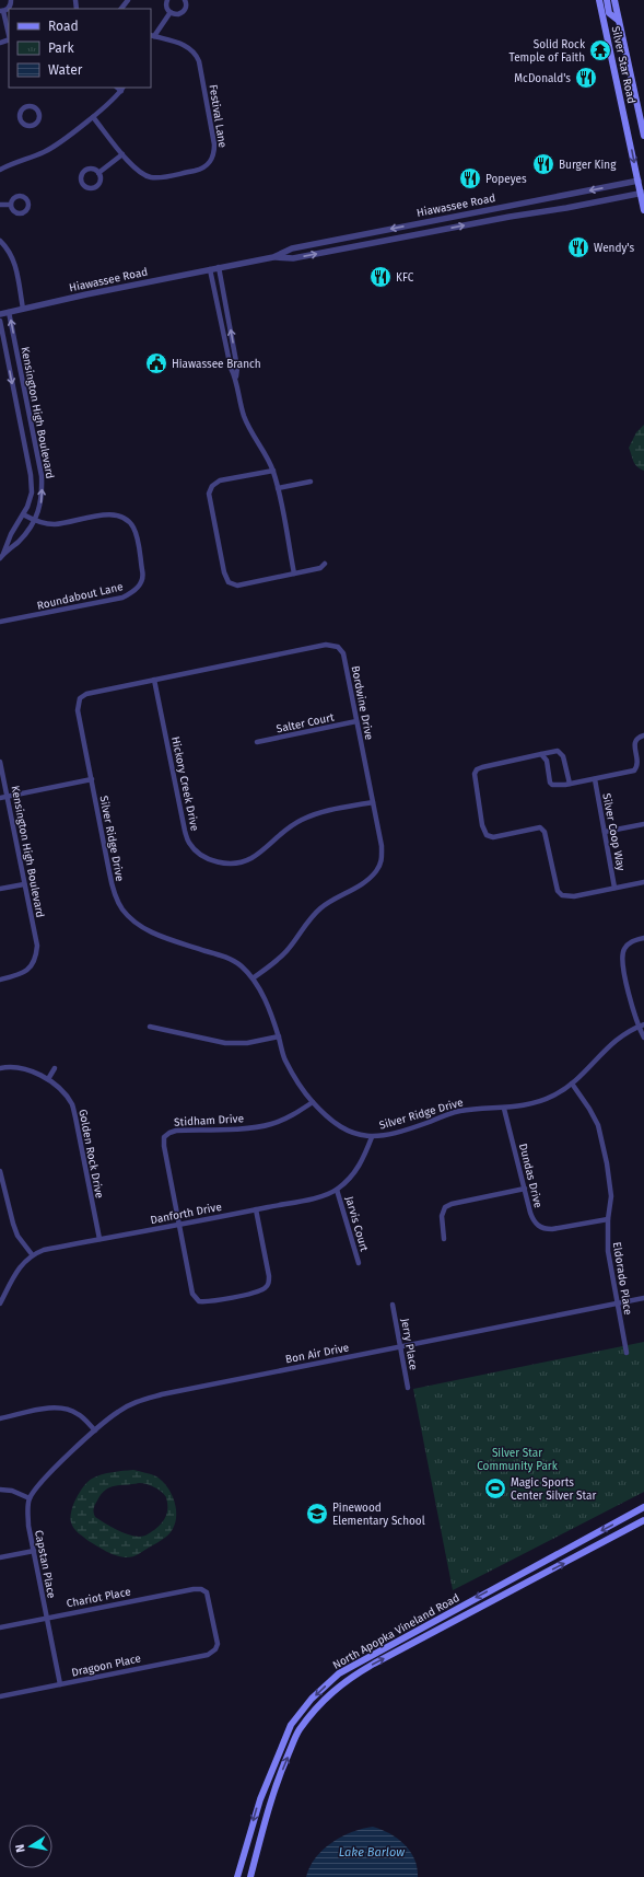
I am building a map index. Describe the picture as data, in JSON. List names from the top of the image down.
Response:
{
  "streets": {
    "main road": ["Silver Star Road", "North Apopka Vineland Road"],
    "street": [
      "Festival Lane",
      "Hiawassee Road",
      "Kensington High Boulevard",
      "Roundabout Lane",
      "Bordwine Drive",
      "Salter Court",
      "Hickory Creek Drive",
      "Silver Coop Way",
      "Silver Ridge Drive",
      "Stidham Drive",
      "Golden Rock Drive",
      "Dundas Drive",
      "Danforth Drive",
      "Jarvis Court",
      "Eldorado Place",
      "Jerry Place",
      "Bon Air Drive",
      "Capstan Place",
      "Chariot Place",
      "Dragoon Place"
    ]
  },
  "crossings": [
    ["Silver Star Road", "Hiawassee Road"],
    ["Hiawassee Road", "Kensington High Boulevard"],
    ["Kensington High Boulevard", "Roundabout Lane"],
    ["Bordwine Drive", "Salter Court"],
    ["Bordwine Drive", "Hickory Creek Drive"],
    ["Bordwine Drive", "Silver Ridge Drive"],
    ["Silver Ridge Drive", "Stidham Drive"],
    ["Silver Ridge Drive", "Dundas Drive"],
    ["Silver Ridge Drive", "Danforth Drive"],
    ["Silver Ridge Drive", "Eldorado Place"],
    ["Stidham Drive", "Danforth Drive"],
    ["Golden Rock Drive", "Danforth Drive"],
    ["Dundas Drive", "Eldorado Place"],
    ["Danforth Drive", "Jarvis Court"],
    ["Eldorado Place", "Bon Air Drive"],
    ["Jerry Place", "Bon Air Drive"],
    ["Bon Air Drive", "Capstan Place"],
    ["Capstan Place", "Chariot Place"],
    ["Capstan Place", "Dragoon Place"],
    ["Chariot Place", "Dragoon Place"]
  ],
  "water": ["Lake Barlow"],
  "parks": ["Silver Star Community Park"],
  "places": {
    "temple": ["Solid Rock Temple of Faith"],
    "restaurant": [
      "McDonald's",
      "Burger King",
      "Popeyes",
      "Wendy's",
      "KFC"
    ],
    "public building": ["Hiawassee Branch"],
    "sports": ["Magic Sports Center Silver Star"],
    "school or university": ["Pinewood Elementary School"]
  },
  "legend": ["Road", "Park", "Water"],
  "north": "left"
}
